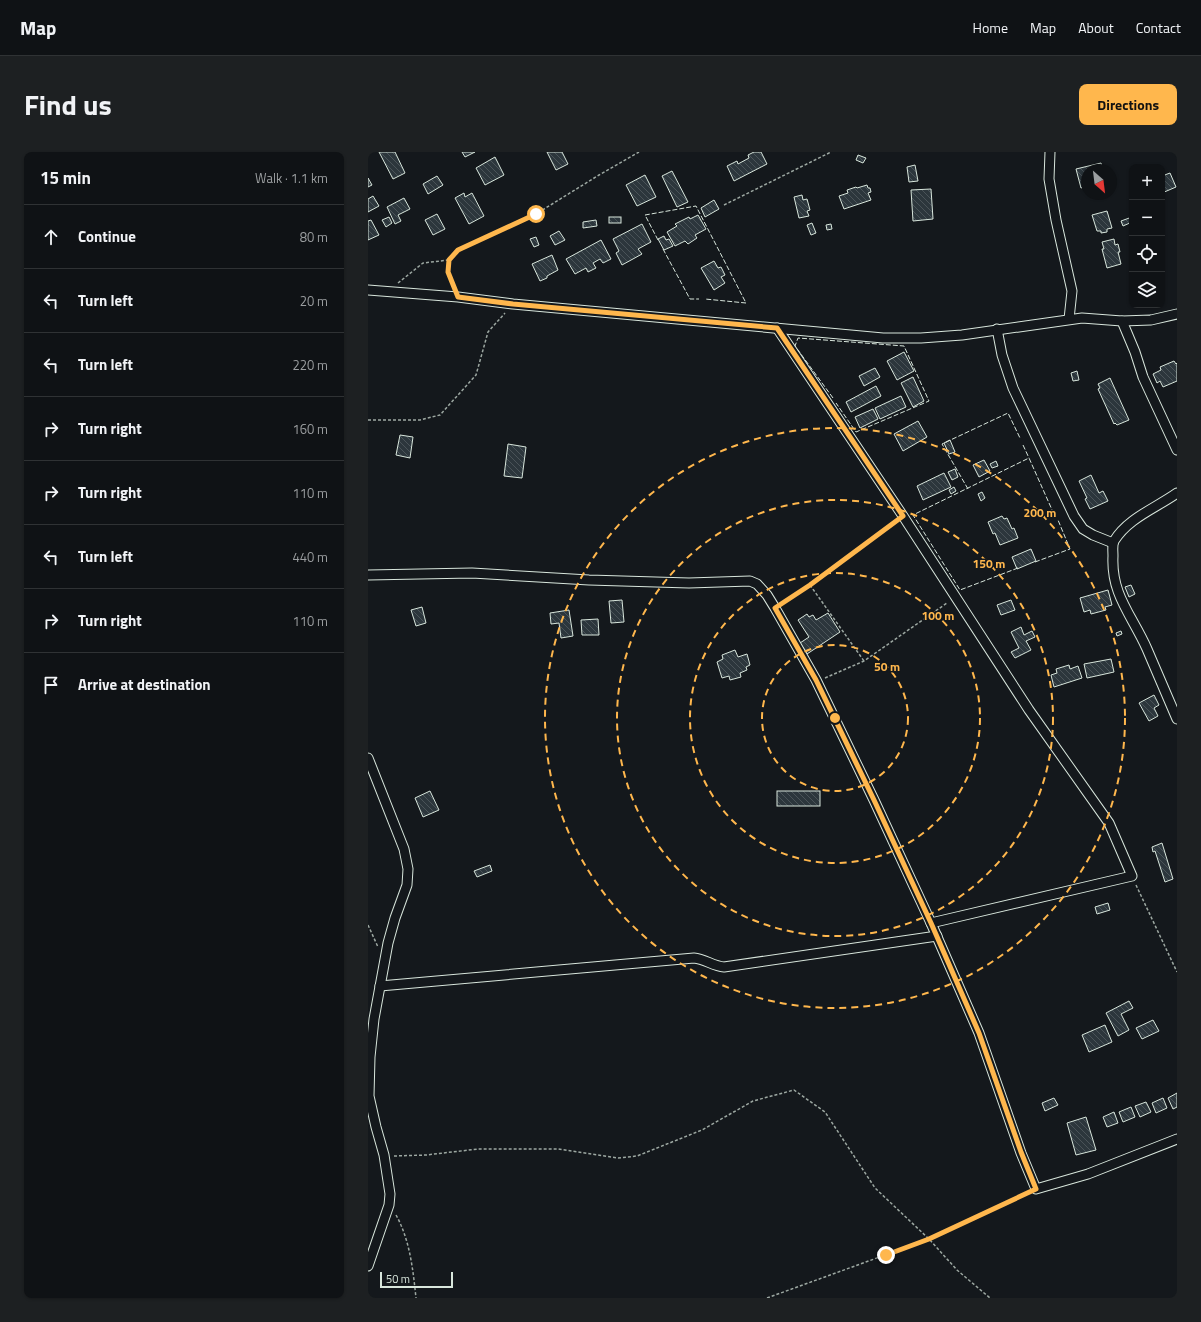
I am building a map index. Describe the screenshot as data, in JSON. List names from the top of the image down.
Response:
{
  "scale_bar": "50 m",
  "north": "bottom right",
  "page": {
    "header": "Map",
    "nav": [
      "Home",
      "Map",
      "About",
      "Contact"
    ],
    "title": "Find us",
    "buttons": "Directions",
    "heading": ["15 min", "Walk · 1.1 km"],
    "map_buttons": ["+", "−"],
    "list": [
      ["Continue", "80 m"],
      ["Turn left", "20 m"],
      ["Turn left", "220 m"],
      ["Turn right", "160 m"],
      ["Turn right", "110 m"],
      ["Turn left", "440 m"],
      ["Turn right", "110 m"],
      "Arrive at destination"
    ],
    "scale": "50 m"
  },
  "rings": [
    "200 m",
    "150 m",
    "100 m",
    "50 m"
  ]
}
